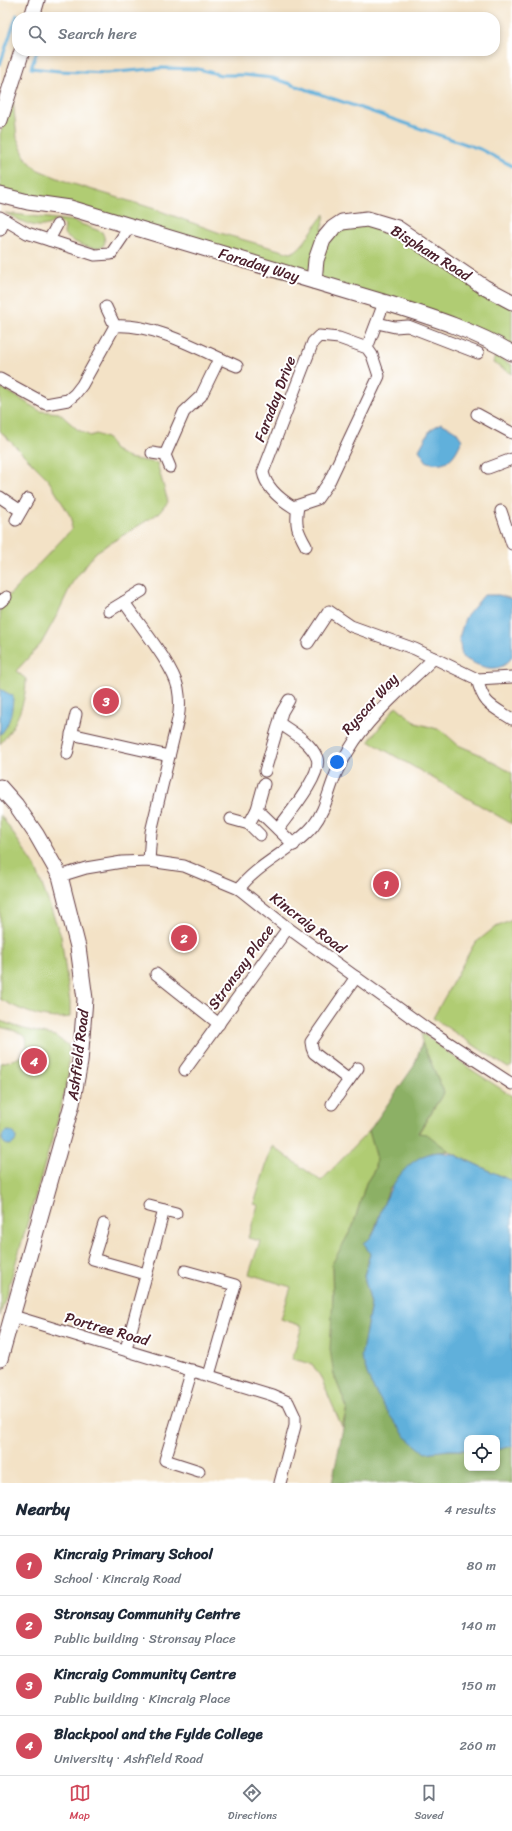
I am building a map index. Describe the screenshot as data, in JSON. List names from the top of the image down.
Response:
{
  "streets": {
    "street": [
      "Bispham Road",
      "Faraday Way",
      "Faraday Drive",
      "Ryscar Way",
      "Kincraig Road",
      "Stronsay Place",
      "Ashfield Road",
      "Portree Road"
    ]
  },
  "crossings": [
    ["Bispham Road", "Faraday Way"],
    ["Ryscar Way", "Kincraig Road"],
    ["Kincraig Road", "Stronsay Place"],
    ["Kincraig Road", "Ashfield Road"],
    ["Ashfield Road", "Portree Road"]
  ],
  "page": {
    "search": "Search here",
    "pins": [
      "3",
      "1",
      "2",
      "4"
    ],
    "heading": ["Nearby", "4 results"],
    "list": [
      {
        "mark": "1",
        "name": "Kincraig Primary School",
        "note": "School · Kincraig Road",
        "value": "80 m"
      },
      {
        "mark": "2",
        "name": "Stronsay Community Centre",
        "note": "Public building · Stronsay Place",
        "value": "140 m"
      },
      {
        "mark": "3",
        "name": "Kincraig Community Centre",
        "note": "Public building · Kincraig Place",
        "value": "150 m"
      },
      {
        "mark": "4",
        "name": "Blackpool and the Fylde College",
        "note": "University · Ashfield Road",
        "value": "260 m"
      }
    ],
    "nav": ["Map", "Directions", "Saved"]
  }
}
